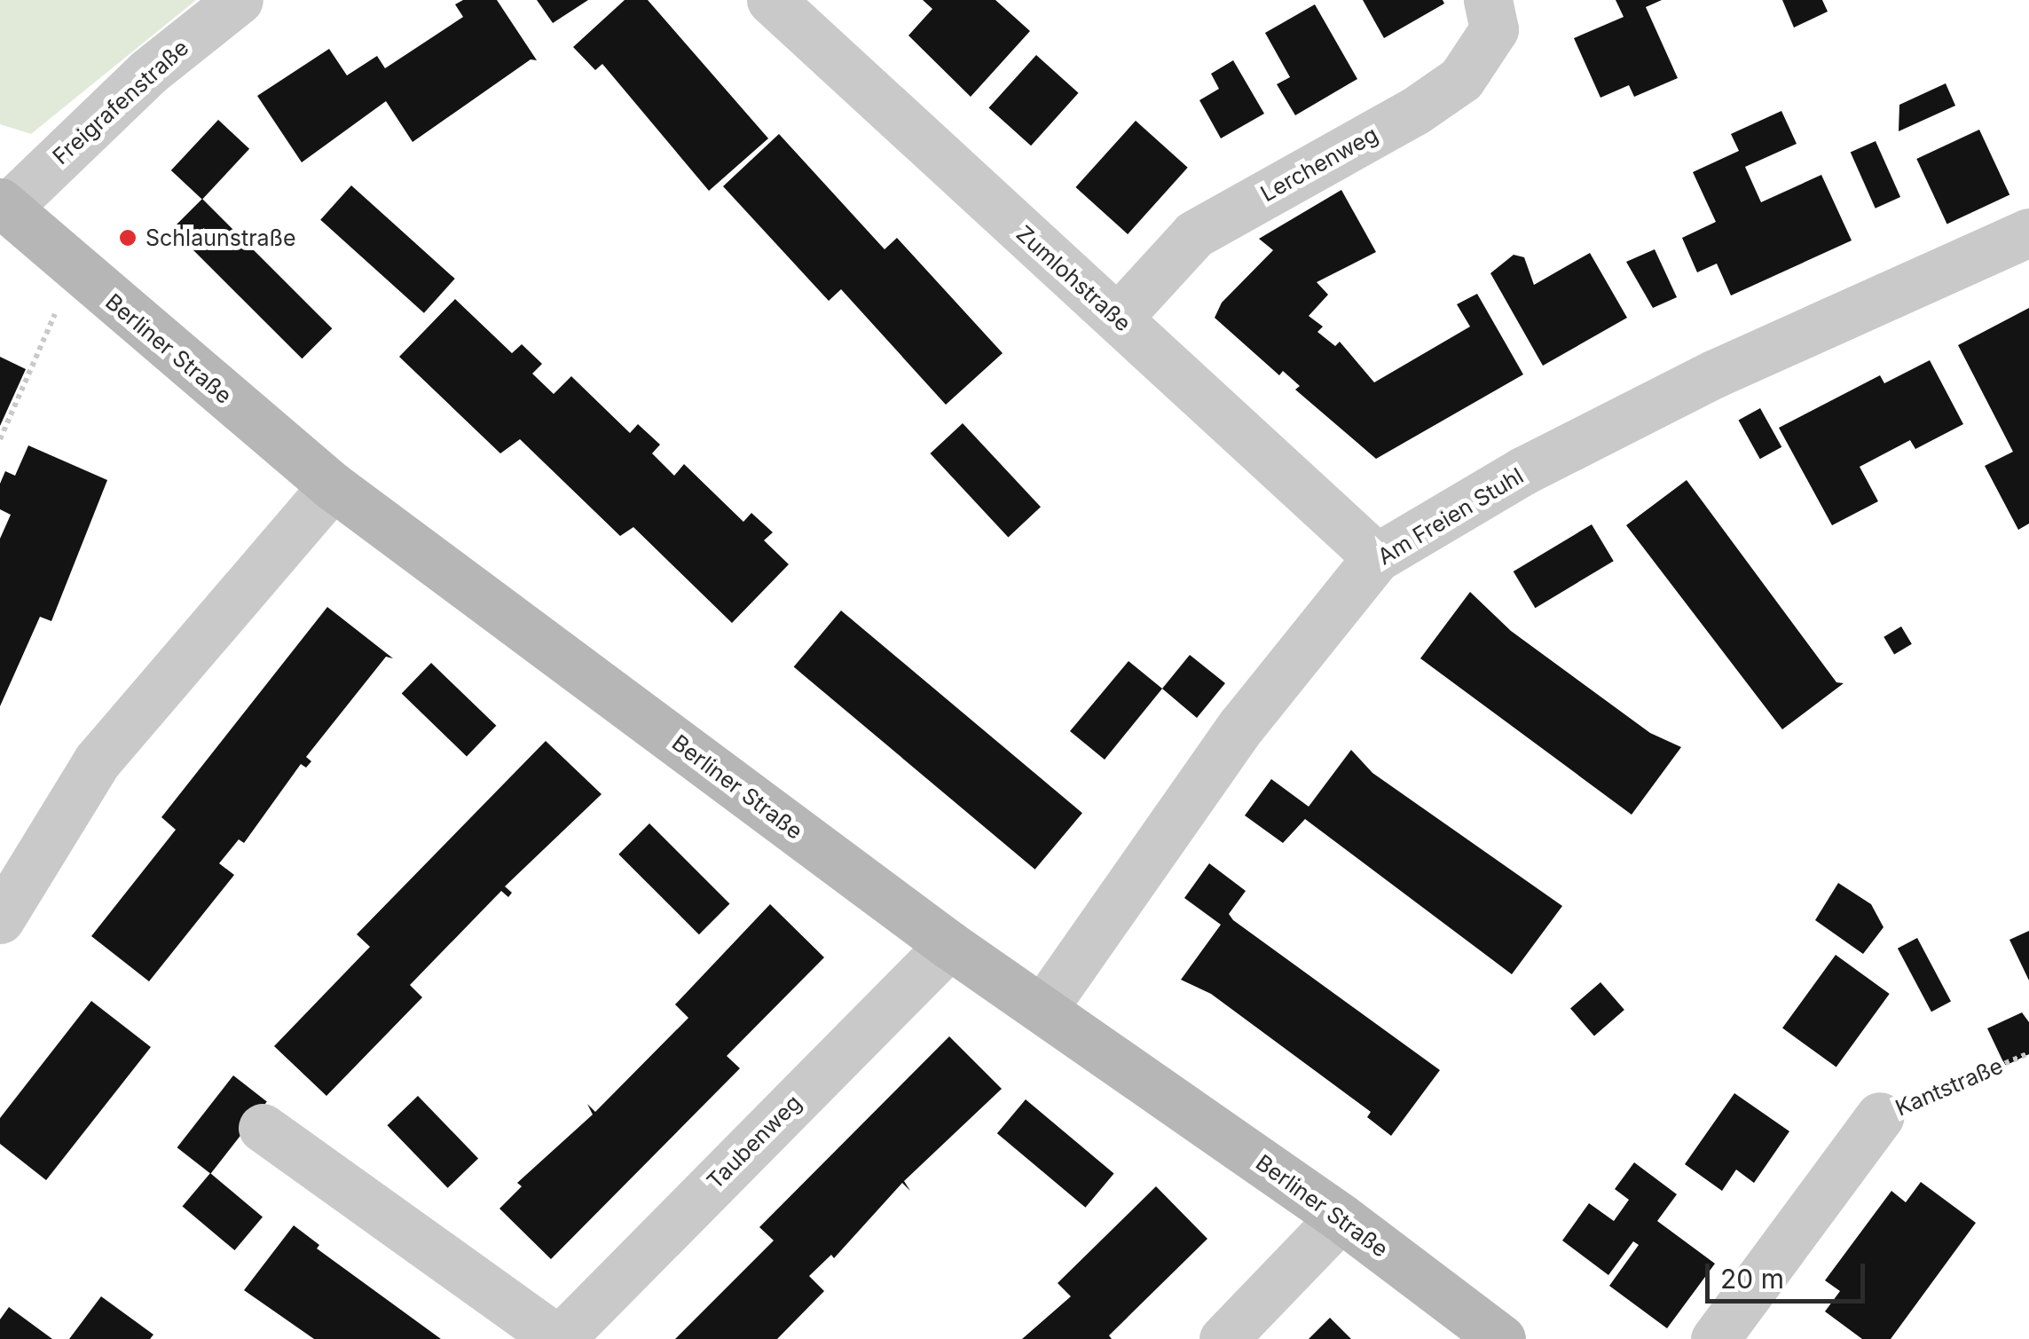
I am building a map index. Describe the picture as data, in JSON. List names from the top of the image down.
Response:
{
  "streets": {
    "street": [
      "Freigrafenstraße",
      "Lerchenweg",
      "Zumlohstraße",
      "Berliner Straße",
      "Am Freien Stuhl",
      "Kantstraße",
      "Taubenweg"
    ]
  },
  "crossings": [
    ["Freigrafenstraße", "Berliner Straße"],
    ["Lerchenweg", "Zumlohstraße"],
    ["Zumlohstraße", "Am Freien Stuhl"],
    ["Berliner Straße", "Am Freien Stuhl"],
    ["Berliner Straße", "Taubenweg"]
  ],
  "places": ["Schlaunstraße"],
  "scale_bar": "20 m"
}
